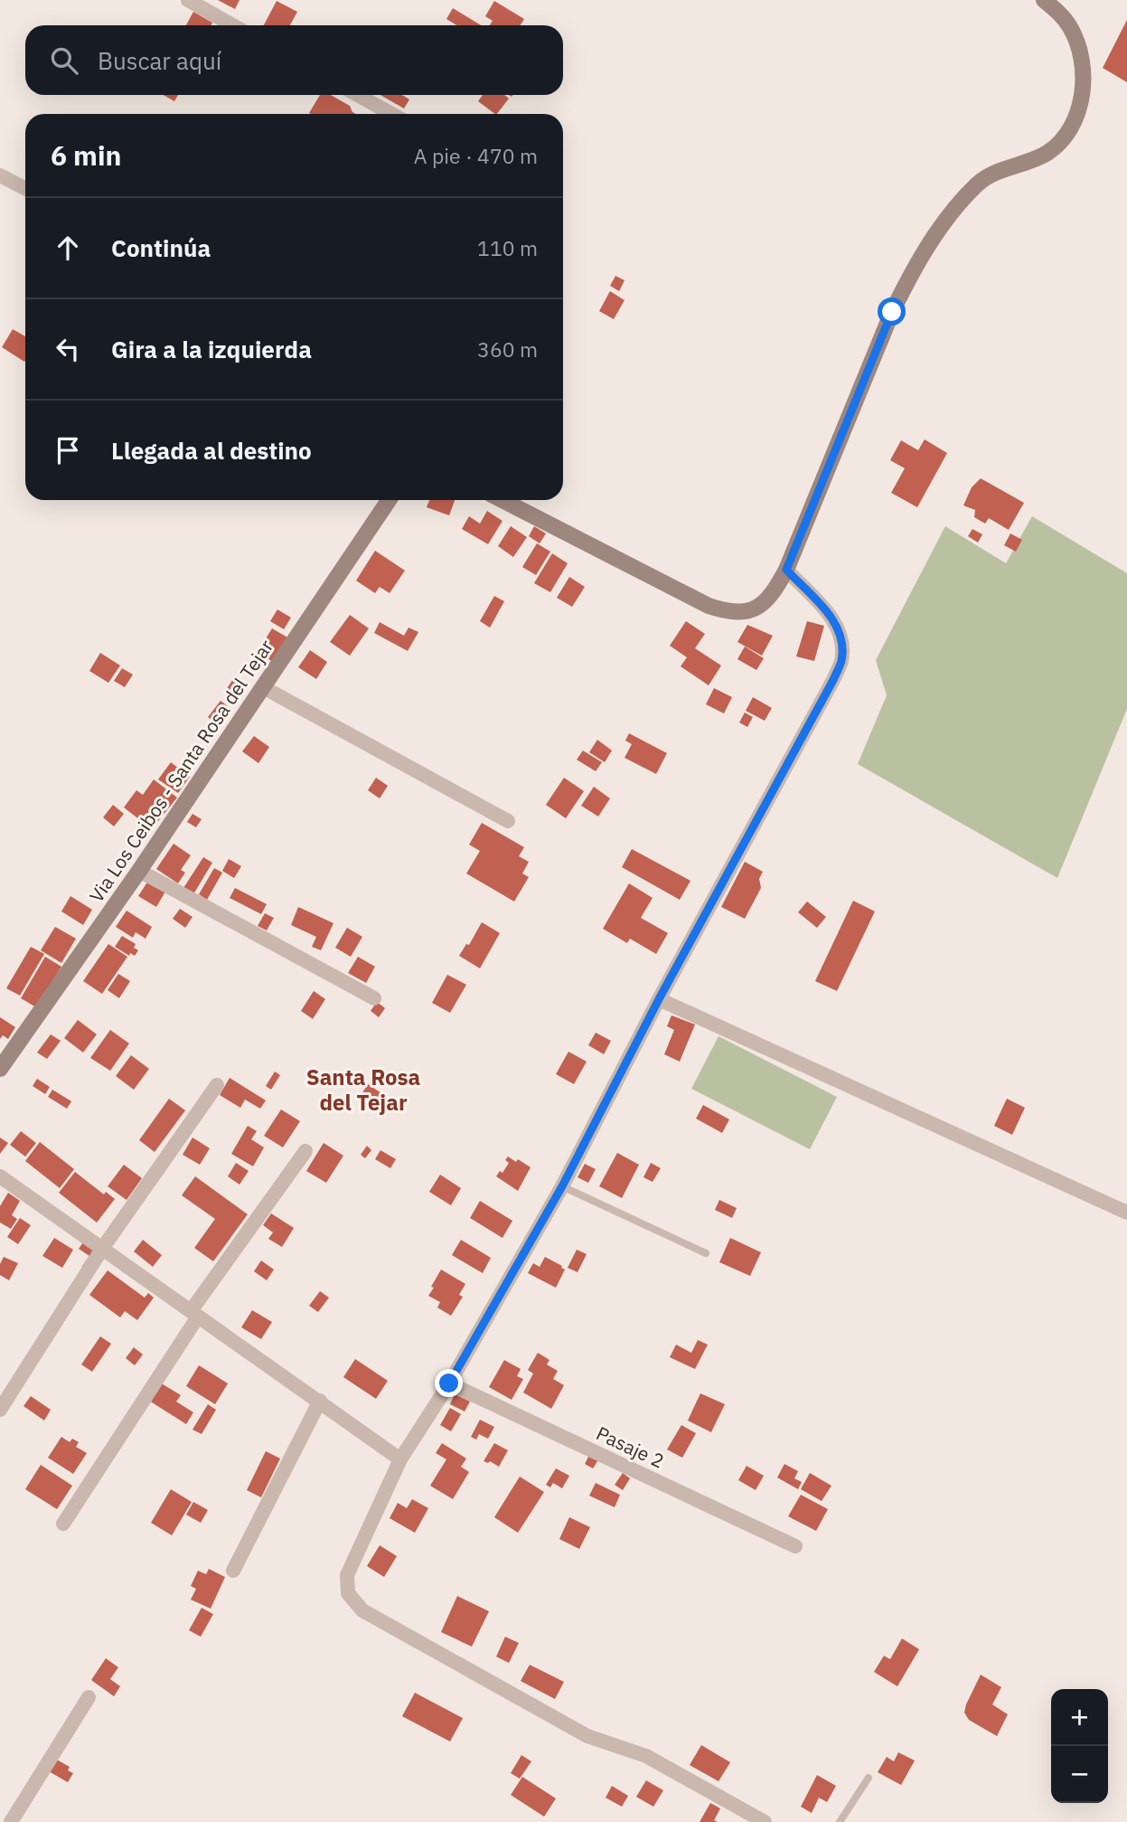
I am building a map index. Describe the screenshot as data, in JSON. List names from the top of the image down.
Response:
{
  "streets": {
    "main road": ["Via Los Ceibos - Santa Rosa del Tejar"],
    "street": ["Pasaje 2"]
  },
  "districts": ["Santa Rosa del Tejar"],
  "page": {
    "search": "Buscar aquí",
    "heading": ["6 min", "A pie · 470 m"],
    "list": [
      ["Continúa", "110 m"],
      ["Gira a la izquierda", "360 m"],
      "Llegada al destino"
    ],
    "map_buttons": ["+", "−"]
  }
}
